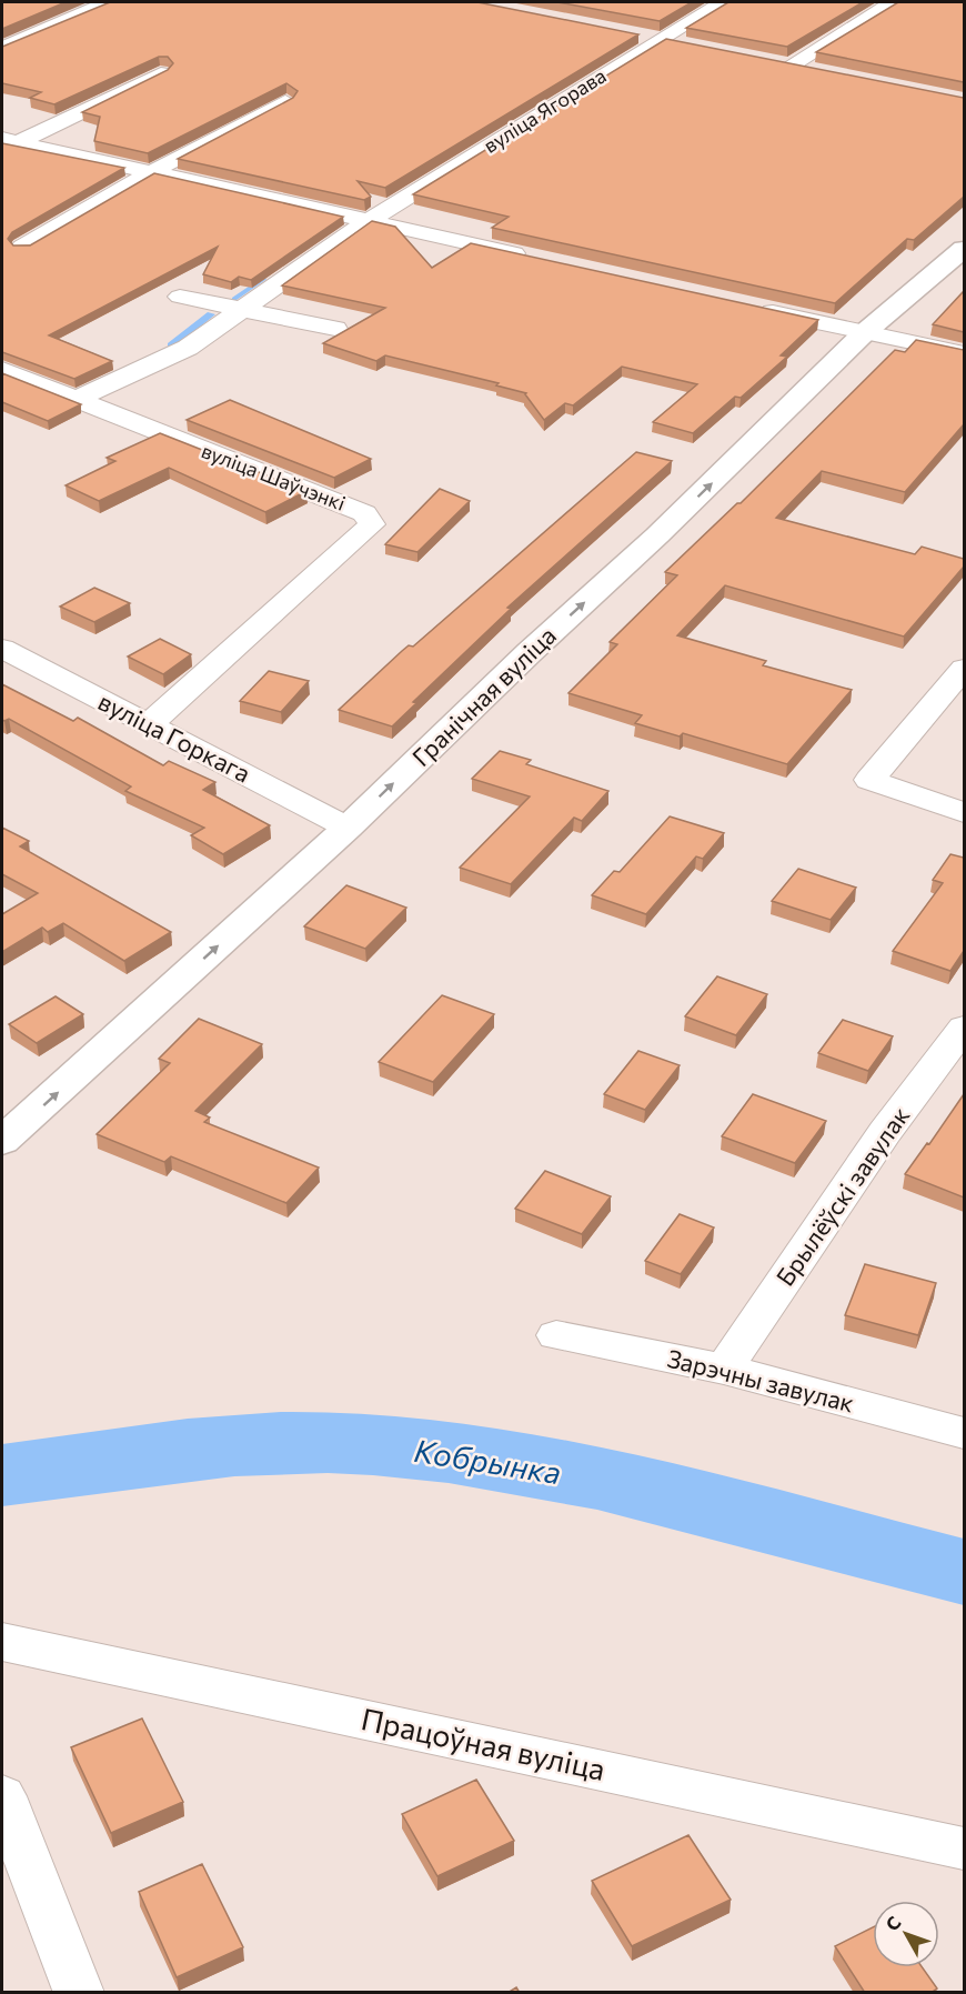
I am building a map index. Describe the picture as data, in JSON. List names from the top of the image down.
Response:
{
  "streets": {
    "main road": ["Гранічная вуліца"],
    "street": [
      "вуліца Ягорава",
      "вуліца Шаўчэнкі",
      "вуліца Горкага",
      "Брылёўскі завулак",
      "Зарэчны завулак",
      "Працоўная вуліца"
    ]
  },
  "crossings": [
    ["вуліца Ягорава", "вуліца Шаўчэнкі"],
    ["вуліца Шаўчэнкі", "вуліца Горкага"],
    ["Гранічная вуліца", "вуліца Горкага"],
    ["Брылёўскі завулак", "Зарэчны завулак"]
  ],
  "one_way": ["Гранічная вуліца"],
  "water": ["Кобрынка"],
  "north": "top left"
}
